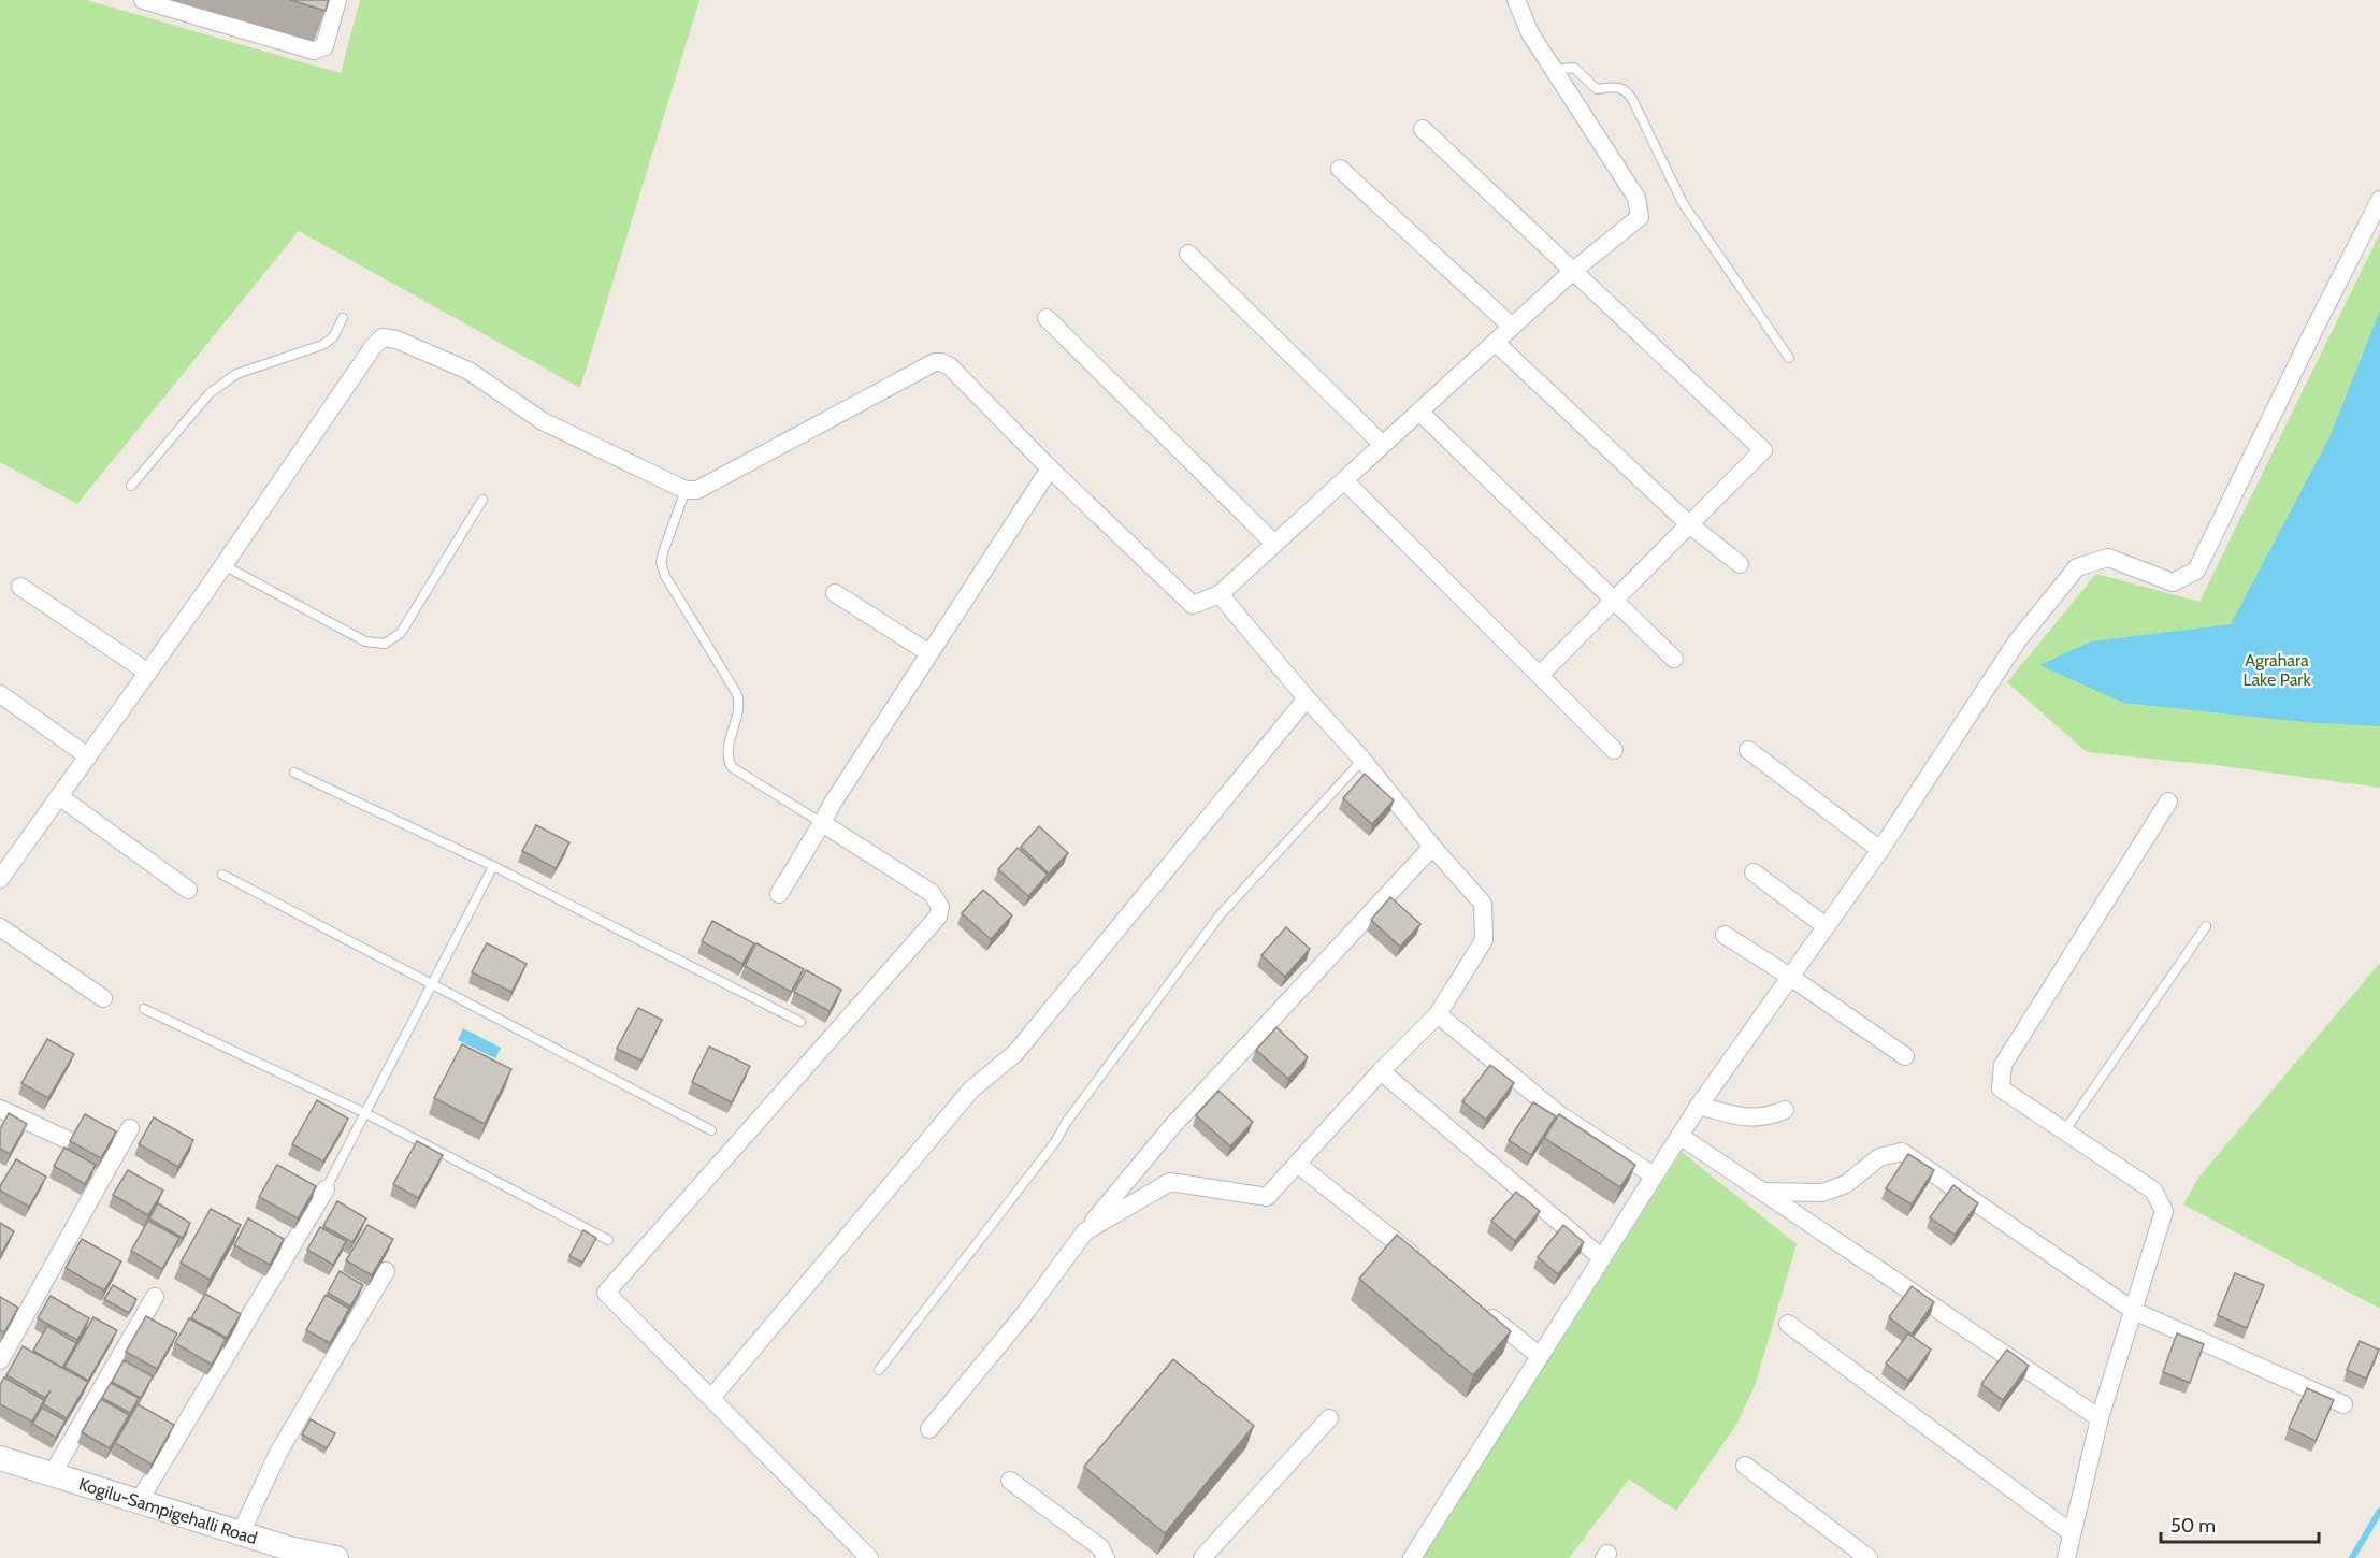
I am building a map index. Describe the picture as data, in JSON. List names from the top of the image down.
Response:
{
  "streets": {
    "street": ["Kogilu-Sampigehalli Road"]
  },
  "parks": ["Agrahara Lake Park"],
  "scale_bar": "50 m"
}
